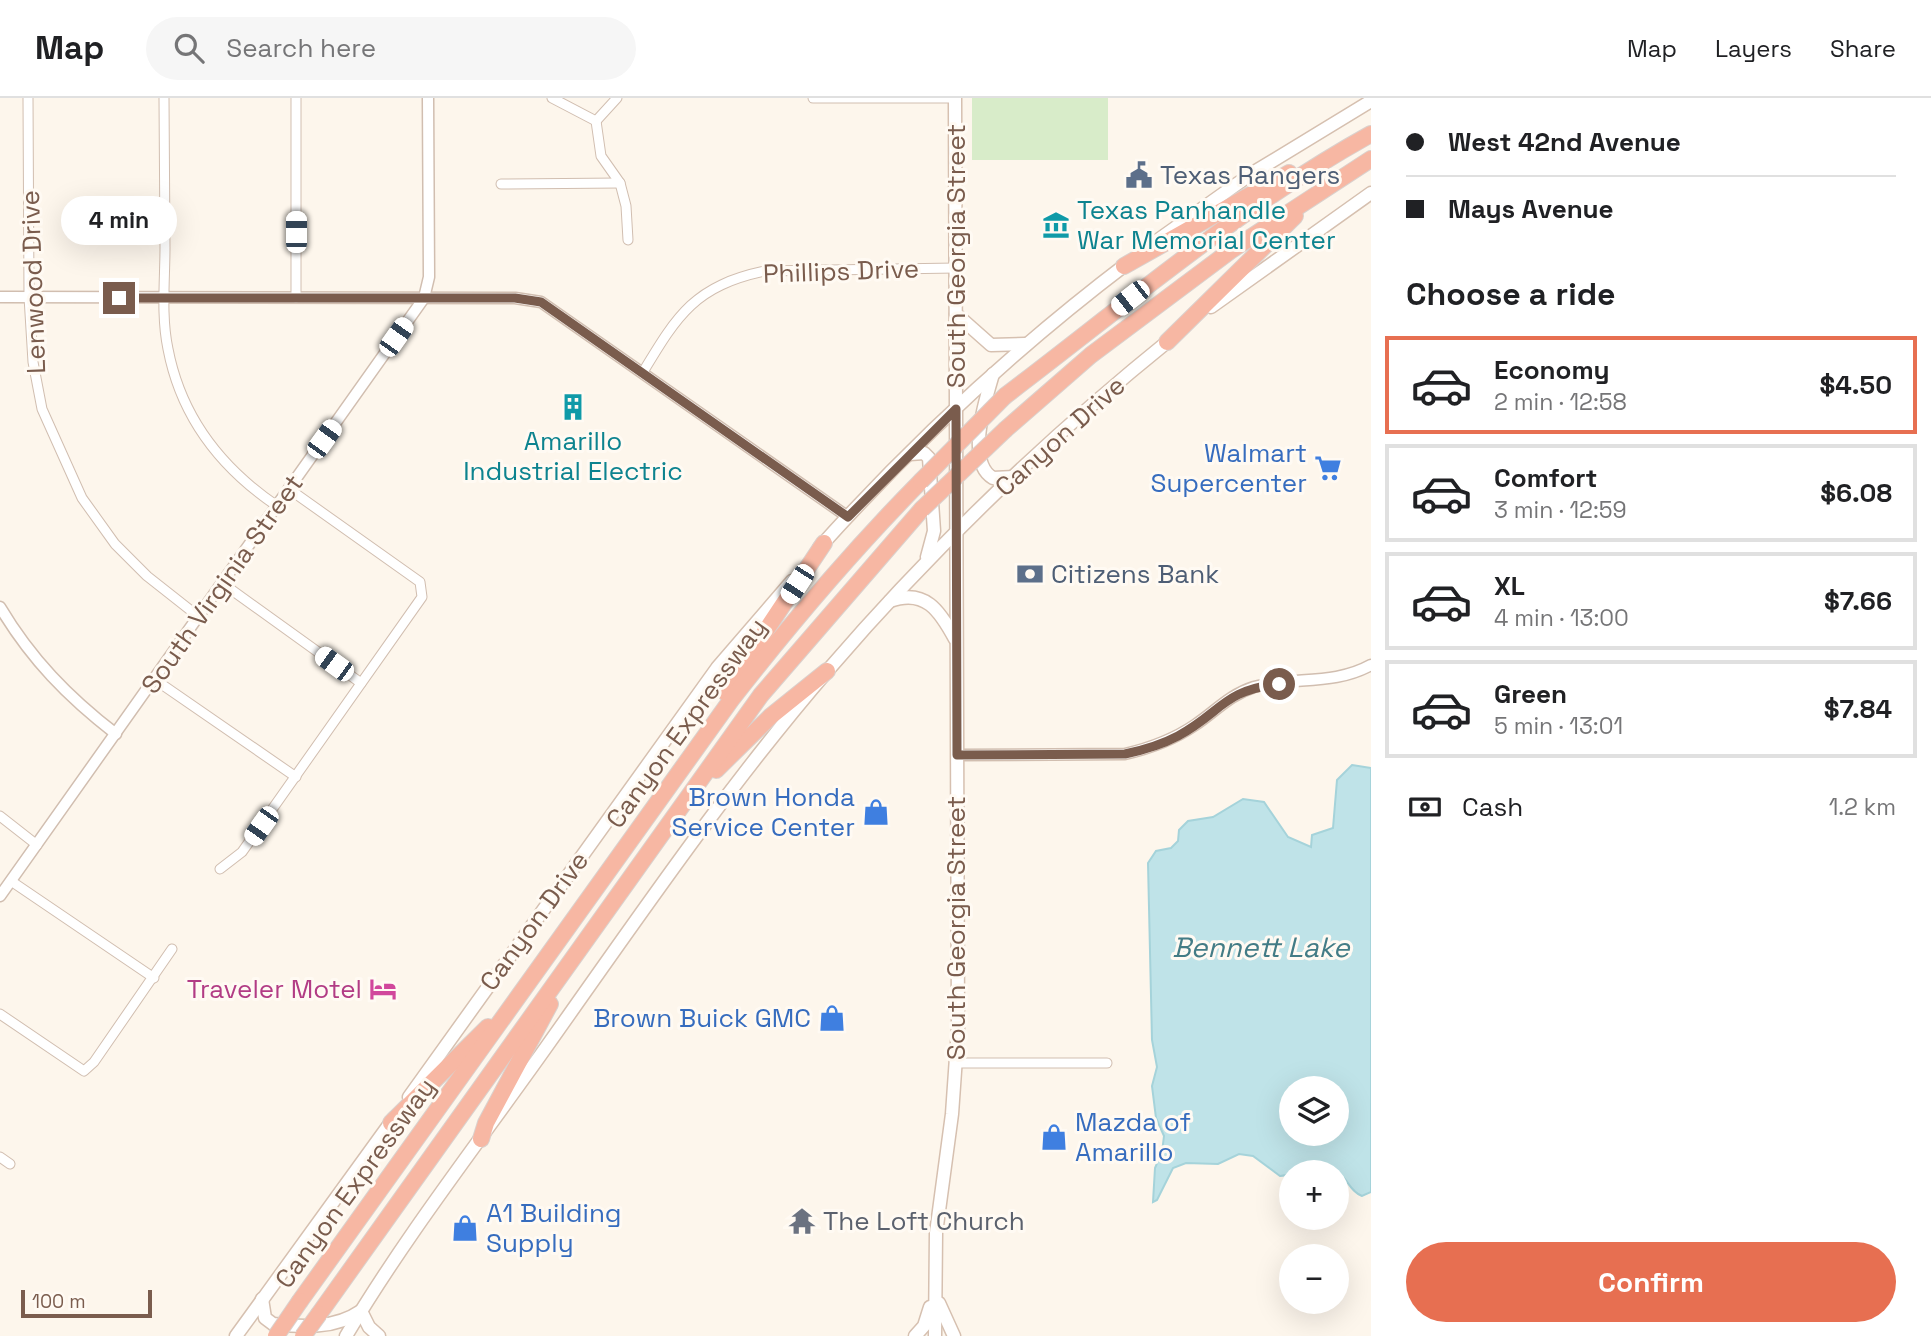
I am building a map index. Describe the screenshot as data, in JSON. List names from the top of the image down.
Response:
{
  "streets": {
    "highway": ["Canyon Expressway"],
    "main road": ["South Georgia Street", "Canyon Drive"],
    "street": ["Phillips Drive", "Lenwood Drive", "South Virginia Street"]
  },
  "crossings": [
    ["South Georgia Street", "Phillips Drive"],
    ["South Georgia Street", "Canyon Drive"],
    ["Lenwood Drive", "South Virginia Street"]
  ],
  "water": ["Bennett Lake"],
  "places": {
    "public building": ["Texas Rangers"],
    "museum": ["Texas Panhandle War Memorial Center"],
    "building": ["Amarillo Industrial Electric"],
    "supermarket": ["Walmart Supercenter"],
    "bank": ["Citizens Bank"],
    "shop": [
      "Brown Honda Service Center",
      "Brown Buick GMC",
      "Mazda of Amarillo",
      "A1 Building Supply"
    ],
    "hotel": ["Traveler Motel"],
    "temple": ["The Loft Church"]
  },
  "scale_bar": "100 m",
  "page": {
    "header": "Map",
    "search": "Search here",
    "nav": ["Map", "Layers", "Share"],
    "banner": ["West 42nd Avenue", "Mays Avenue"],
    "bubble": "4 min",
    "heading": "Choose a ride",
    "list": [
      {
        "name": "Economy",
        "note": "2 min · 12:58",
        "value": "$4.50"
      },
      {
        "name": "Comfort",
        "note": "3 min · 12:59",
        "value": "$6.08"
      },
      {
        "name": "XL",
        "note": "4 min · 13:00",
        "value": "$7.66"
      },
      {
        "name": "Green",
        "note": "5 min · 13:01",
        "value": "$7.84"
      }
    ],
    "pay": ["Cash", "1.2 km"],
    "map_buttons": ["+", "−"],
    "buttons": "Confirm",
    "scale": "100 m"
  }
}
